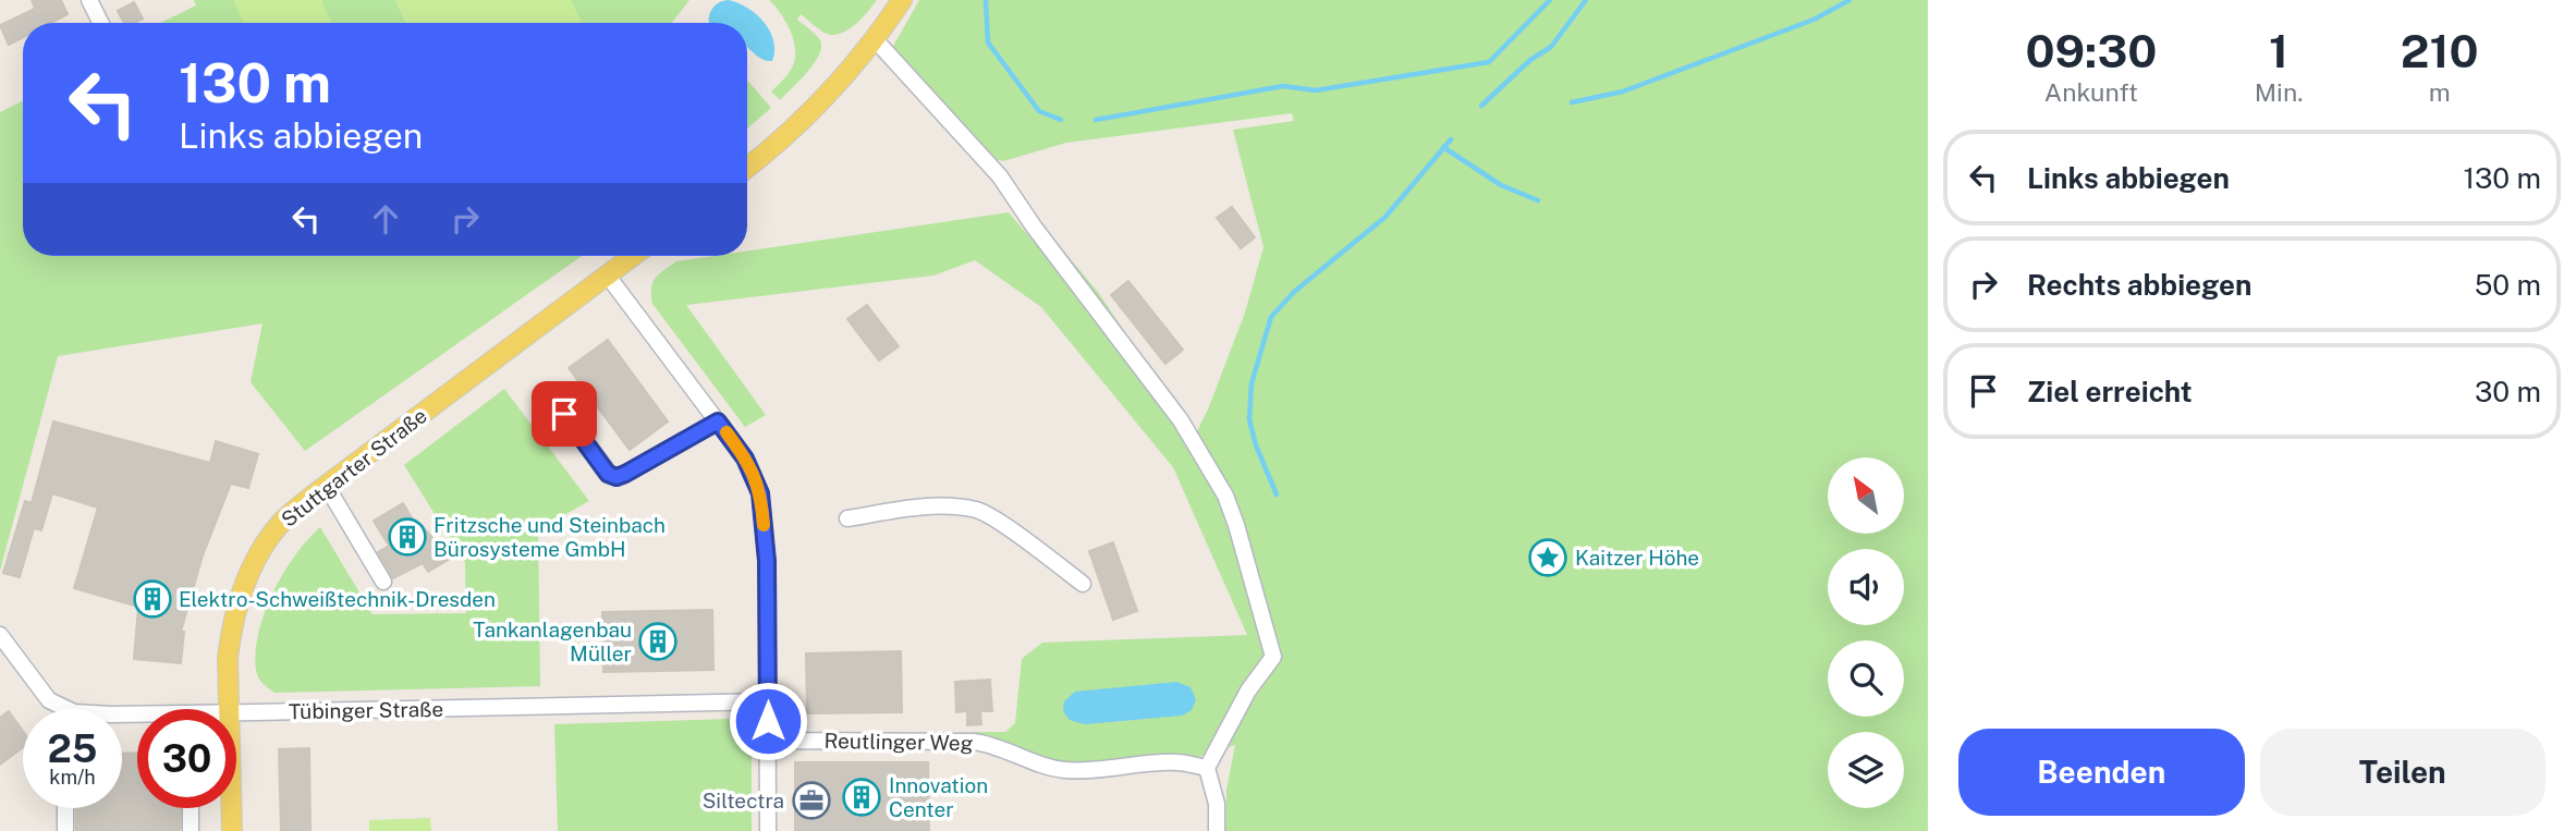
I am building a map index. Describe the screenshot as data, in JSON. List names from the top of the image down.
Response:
{
  "streets": {
    "main road": ["Stuttgarter Straße"],
    "street": ["Tübinger Straße", "Reutlinger Weg"]
  },
  "places": {
    "building": [
      "Fritzsche und Steinbach Bürosysteme GmbH",
      "Elektro-Schweißtechnik-Dresden",
      "Tankanlagenbau Müller",
      "Innovation Center"
    ],
    "place": ["Kaitzer Höhe"],
    "office": ["Siltectra"]
  },
  "north": "top left",
  "page": {
    "eta": [
      "09:30",
      "Ankunft",
      "1",
      "Min.",
      "210",
      "m"
    ],
    "turn": ["130 m", "Links abbiegen"],
    "list": [
      {
        "name": "Links abbiegen",
        "value": "130 m"
      },
      {
        "name": "Rechts abbiegen",
        "value": "50 m"
      },
      {
        "name": "Ziel erreicht",
        "value": "30 m"
      }
    ],
    "speed": "25 km/h",
    "limit": "30",
    "buttons": ["Beenden", "Teilen"]
  }
}
